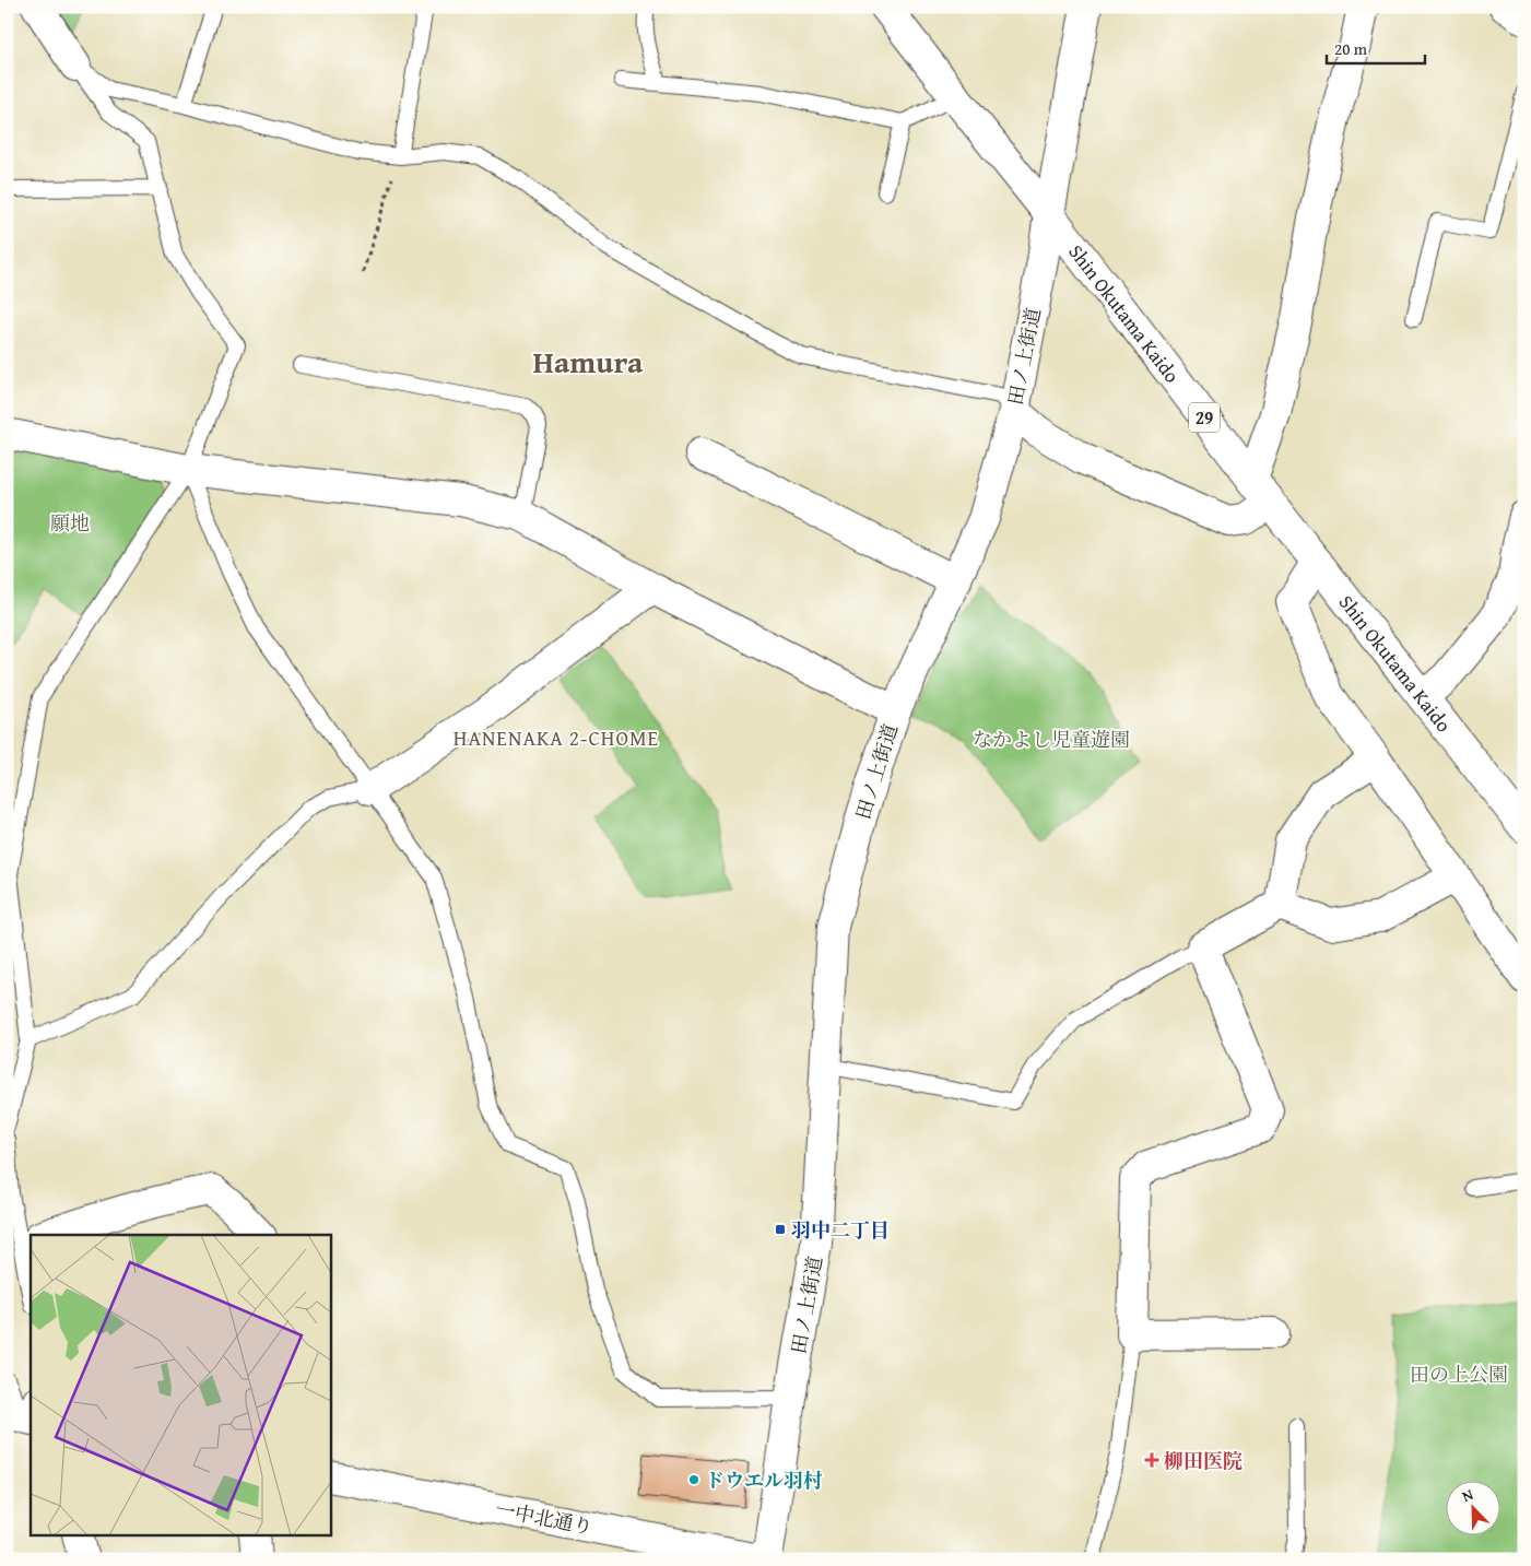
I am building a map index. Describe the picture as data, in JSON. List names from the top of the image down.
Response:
{
  "streets": {
    "street": [
      "Shin Okutama Kaido",
      "田ノ上街道",
      "29",
      "一中北通り"
    ]
  },
  "crossings": [
    ["Shin Okutama Kaido", "田ノ上街道"]
  ],
  "districts": ["Hamura", "HANENAKA 2-CHOME"],
  "parks": ["願地", "なかよし児童遊園", "田の上公園"],
  "places": {
    "transit": ["羽中二丁目"],
    "health": ["柳田医院"],
    "other": ["ドウエル羽村"]
  },
  "scale_bar": "20 m",
  "north": "top left"
}
